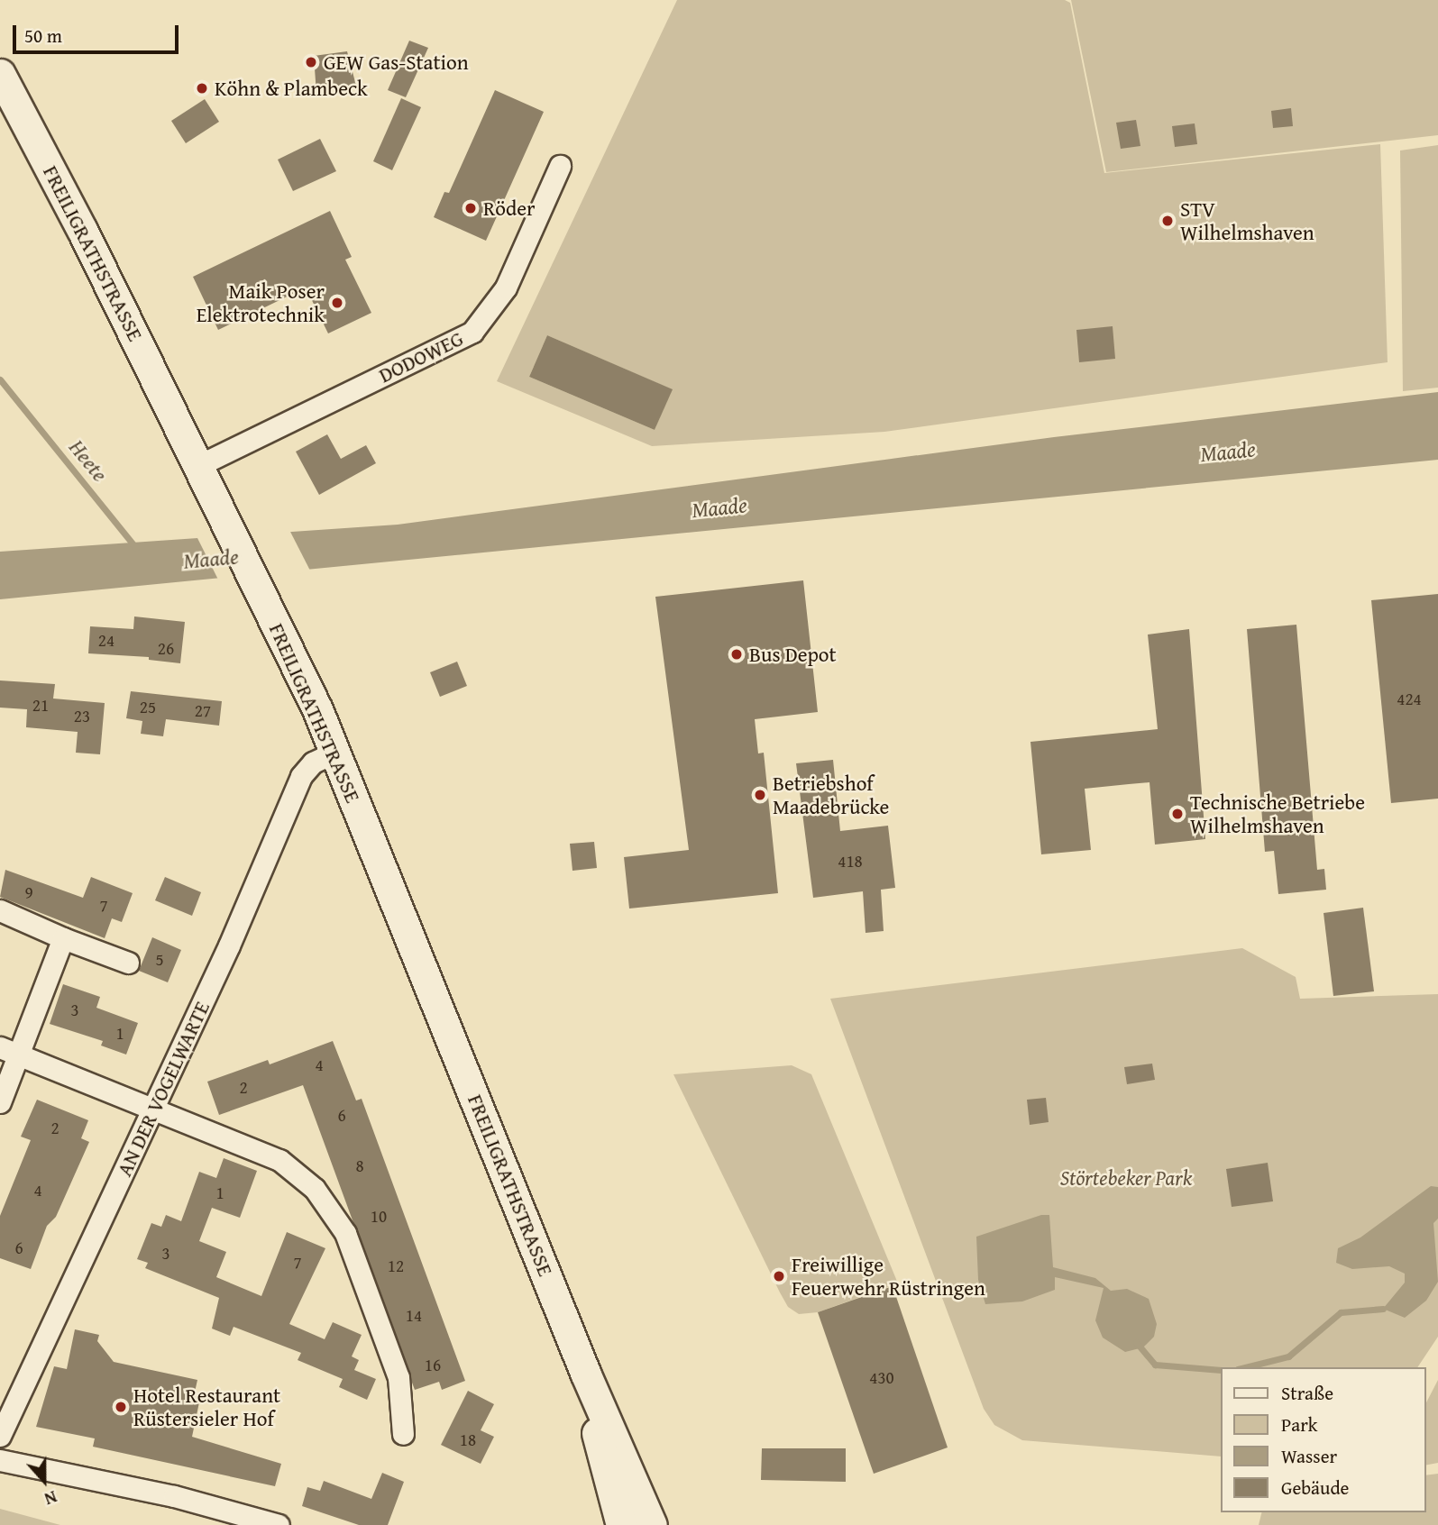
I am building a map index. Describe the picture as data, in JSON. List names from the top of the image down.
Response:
{
  "streets": {
    "main road": ["FREILIGRATHSTRASSE"],
    "street": ["DODOWEG", "AN DER VOGELWARTE"]
  },
  "crossings": [
    ["FREILIGRATHSTRASSE", "DODOWEG"],
    ["FREILIGRATHSTRASSE", "AN DER VOGELWARTE"]
  ],
  "water": ["Maade", "Heete"],
  "parks": ["Störtebeker Park"],
  "places": [
    "GEW Gas-Station",
    "Köhn & Plambeck",
    "Röder",
    "STV Wilhelmshaven",
    "Maik Poser Elektrotechnik",
    "Bus Depot",
    "Betriebshof Maadebrücke",
    "Technische Betriebe Wilhelmshaven",
    "Freiwillige Feuerwehr Rüstringen",
    "Hotel Restaurant Rüstersieler Hof"
  ],
  "house_numbers": [
    "24",
    "26",
    "424",
    "21",
    "25",
    "27",
    "23",
    "418",
    "9",
    "7",
    "5",
    "3",
    "1",
    "4",
    "2",
    "6",
    "2",
    "8",
    "4",
    "1",
    "10",
    "6",
    "3",
    "7",
    "12",
    "14",
    "16",
    "430",
    "18"
  ],
  "legend": [
    "Straße",
    "Park",
    "Wasser",
    "Gebäude"
  ],
  "scale_bar": "50 m",
  "north": "bottom"
}
